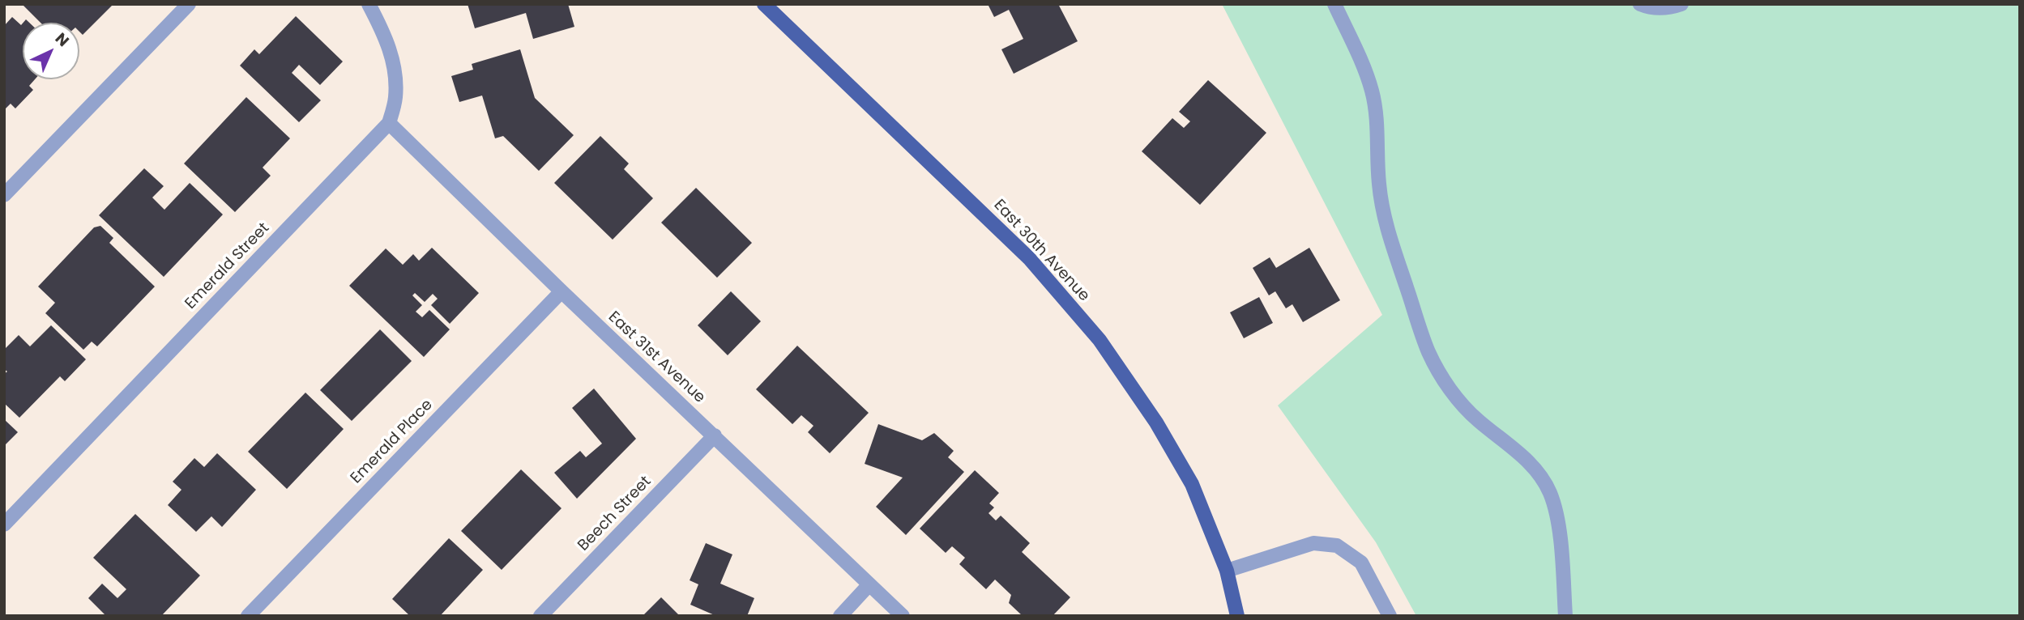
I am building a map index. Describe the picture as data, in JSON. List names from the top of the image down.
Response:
{
  "streets": {
    "main road": ["East 30th Avenue"],
    "street": [
      "Emerald Street",
      "East 31st Avenue",
      "Emerald Place",
      "Beech Street"
    ]
  },
  "crossings": [
    ["Emerald Street", "East 31st Avenue"],
    ["East 31st Avenue", "Emerald Place"],
    ["East 31st Avenue", "Beech Street"]
  ],
  "north": "top right"
}
